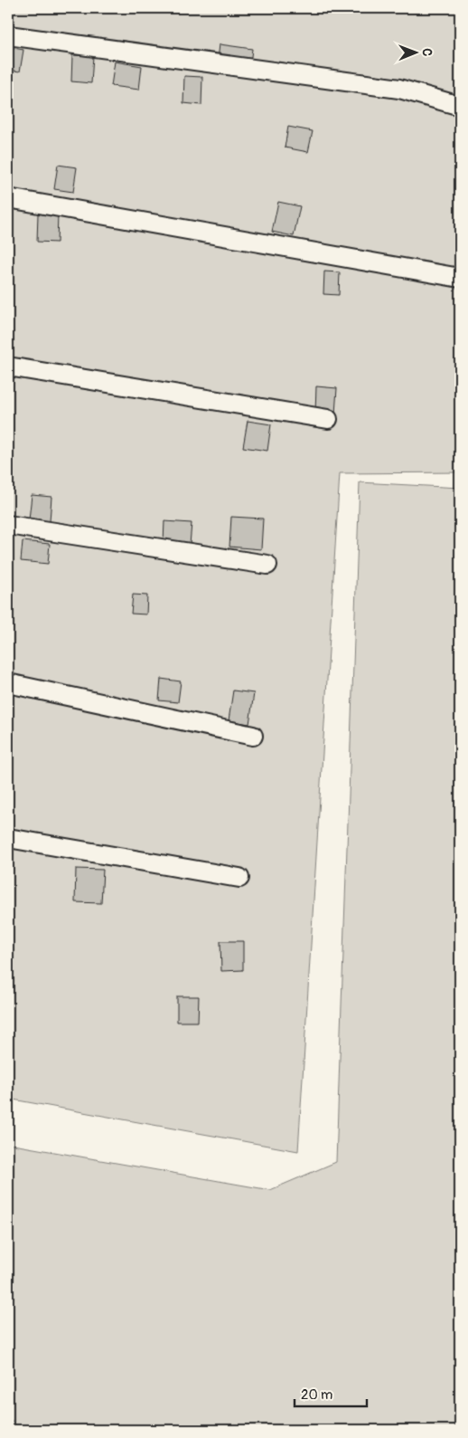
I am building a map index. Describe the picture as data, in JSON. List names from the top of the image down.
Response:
{
  "scale_bar": "20 m",
  "north": "right"
}
